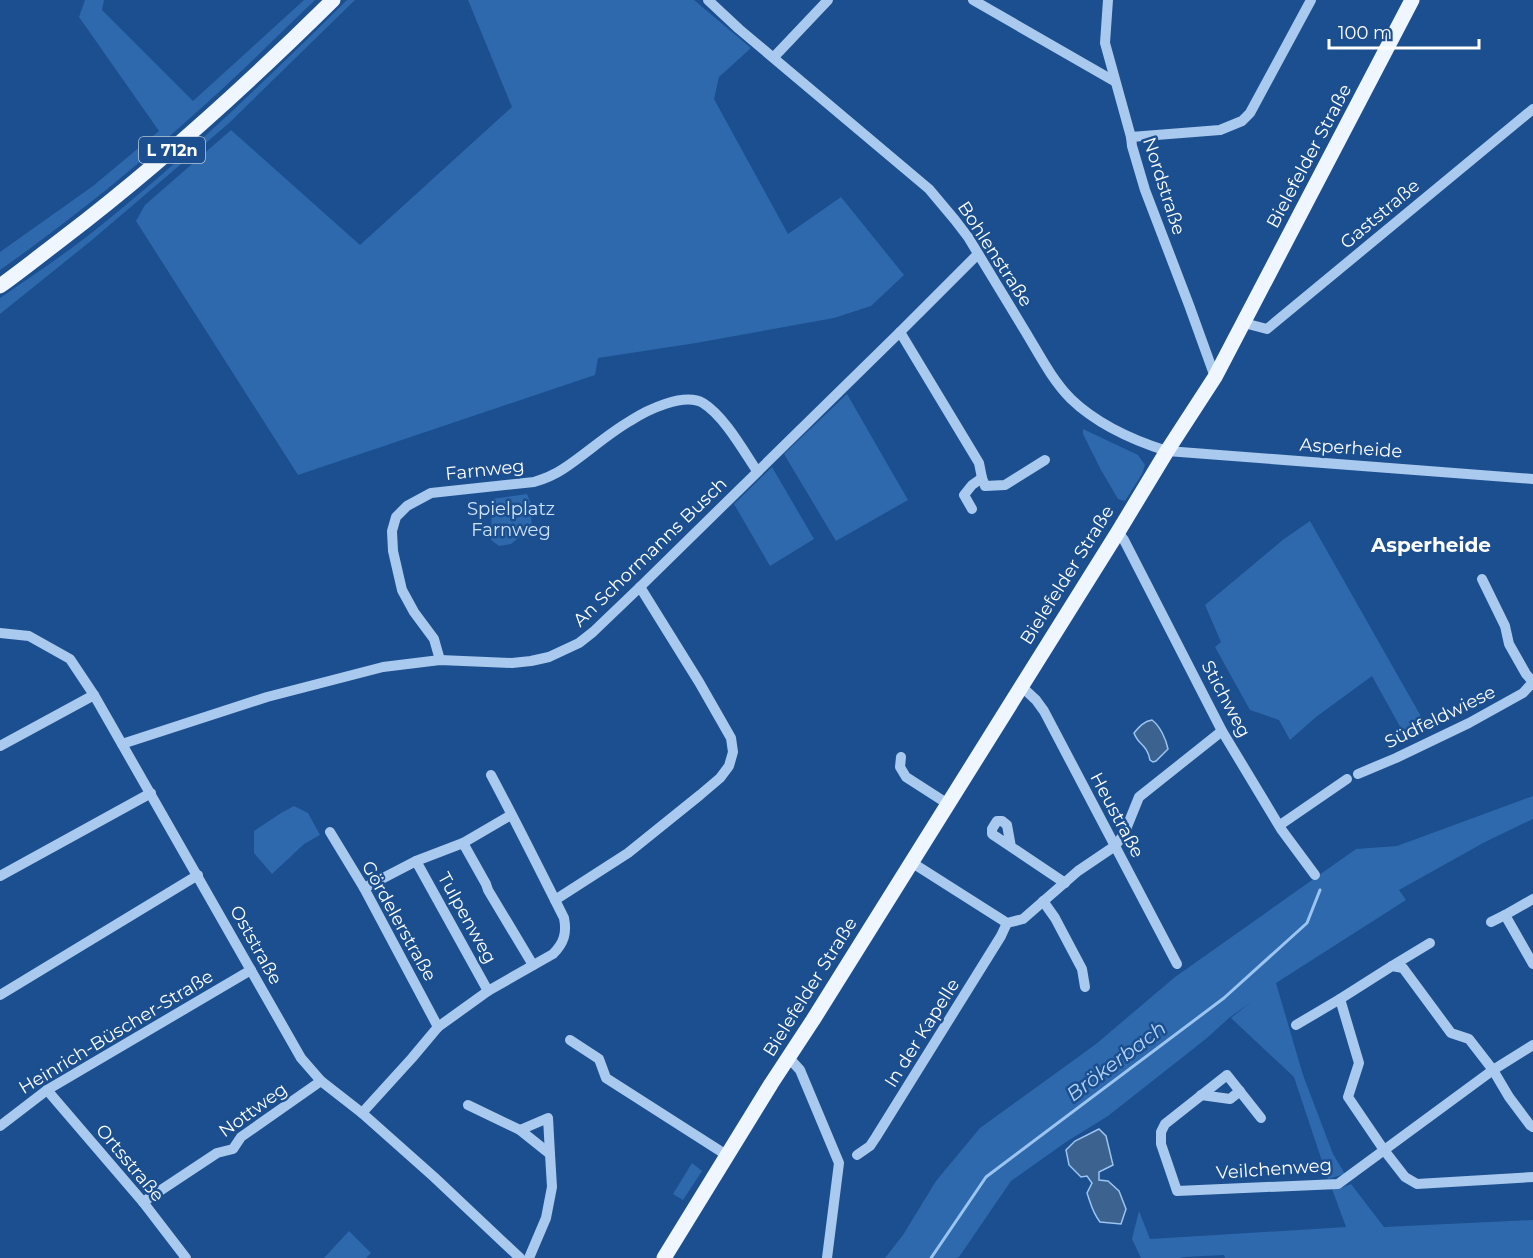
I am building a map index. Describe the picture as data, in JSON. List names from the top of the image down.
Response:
{
  "streets": {
    "main road": ["L 712n", "Bielefelder Straße"],
    "street": [
      "Nordstraße",
      "Gaststraße",
      "Bohlenstraße",
      "Asperheide",
      "Farnweg",
      "An Schormanns Busch",
      "Stichweg",
      "Südfeldwiese",
      "Heustraße",
      "Tulpenweg",
      "Gördelerstraße",
      "Oststraße",
      "Heinrich-Büscher-Straße",
      "In der Kapelle",
      "Nottweg",
      "Ortsstraße",
      "Veilchenweg"
    ]
  },
  "crossings": [
    ["Bielefelder Straße", "Nordstraße"],
    ["Bielefelder Straße", "Gaststraße"],
    ["Bielefelder Straße", "Bohlenstraße"],
    ["Bielefelder Straße", "Asperheide"],
    ["Bielefelder Straße", "Stichweg"],
    ["Bielefelder Straße", "Heustraße"],
    ["Bohlenstraße", "Asperheide"],
    ["Bohlenstraße", "An Schormanns Busch"],
    ["Farnweg", "An Schormanns Busch"],
    ["An Schormanns Busch", "Oststraße"],
    ["Oststraße", "Heinrich-Büscher-Straße"],
    ["Oststraße", "Nottweg"],
    ["Heinrich-Büscher-Straße", "Ortsstraße"],
    ["Nottweg", "Ortsstraße"]
  ],
  "districts": ["Asperheide"],
  "water": ["Brökerbach"],
  "parks": ["Spielplatz Farnweg"],
  "scale_bar": "100 m"
}
